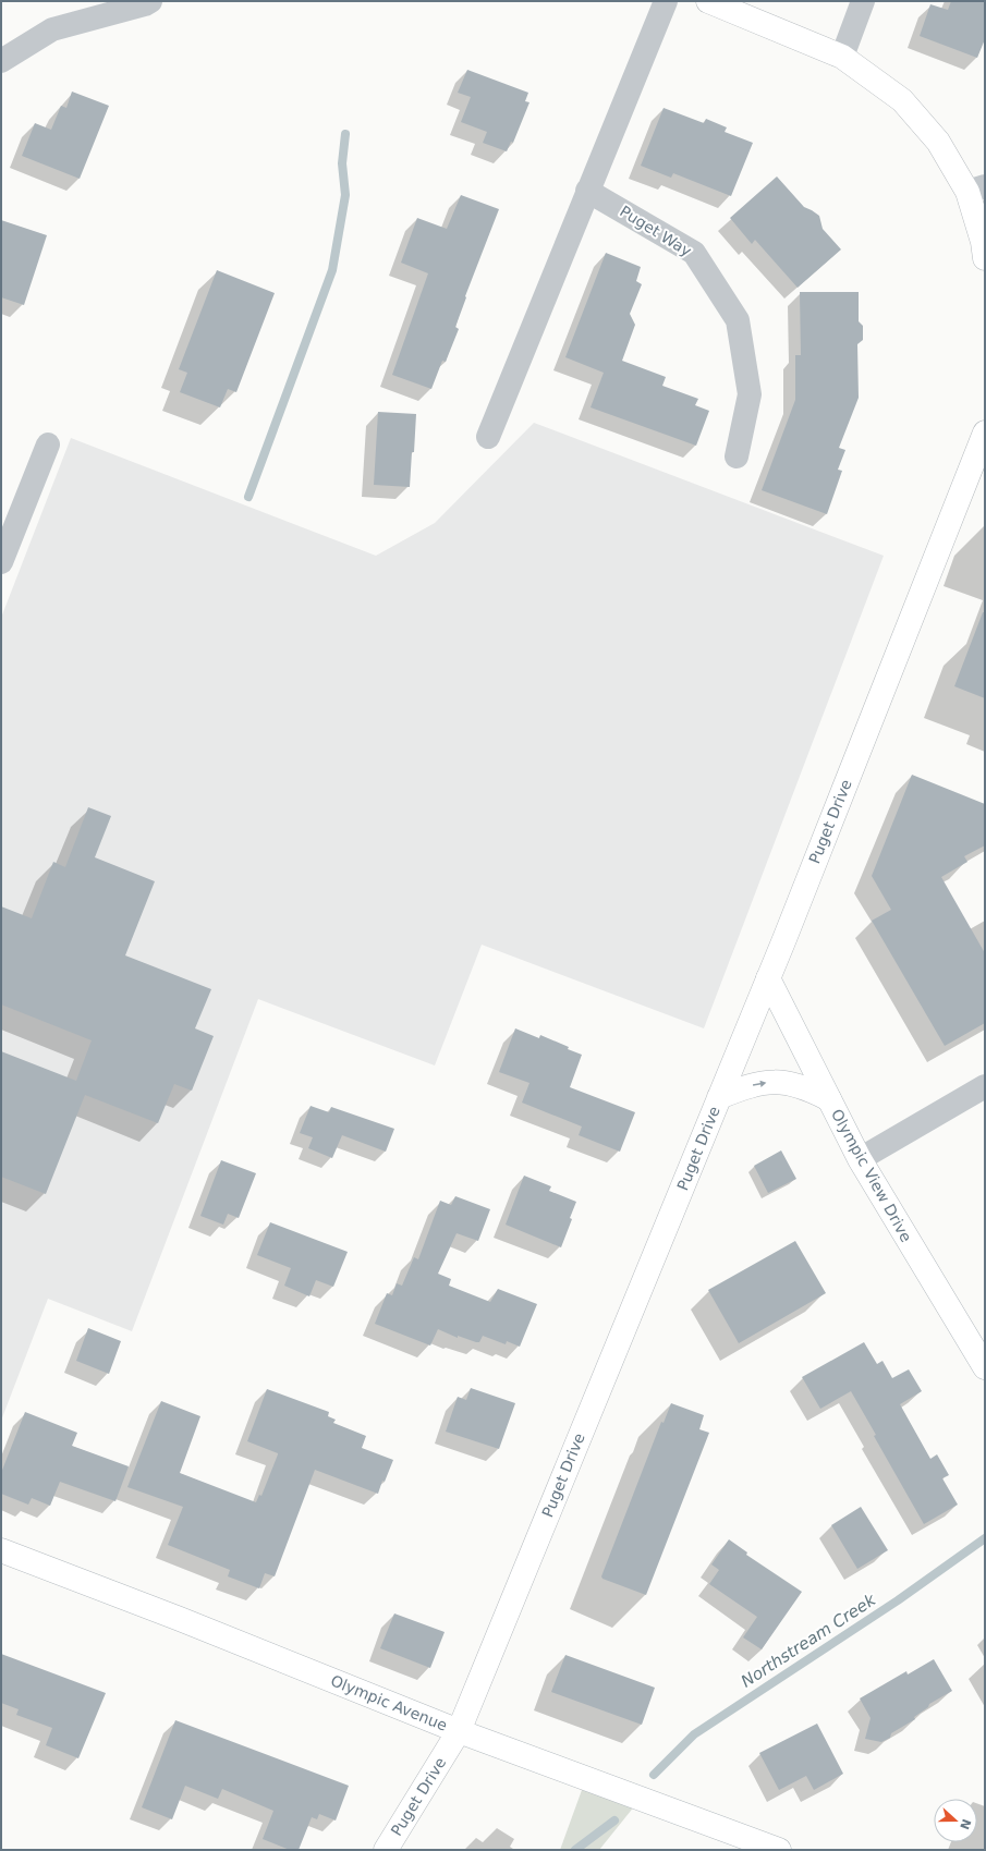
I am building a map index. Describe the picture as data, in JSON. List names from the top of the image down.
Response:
{
  "streets": {
    "main road": ["Puget Drive", "Olympic View Drive", "Olympic Avenue"],
    "street": ["Puget Way"]
  },
  "crossings": [
    ["Puget Drive", "Olympic View Drive"],
    ["Puget Drive", "Olympic Avenue"]
  ],
  "water": ["Northstream Creek"],
  "north": "right"
}
